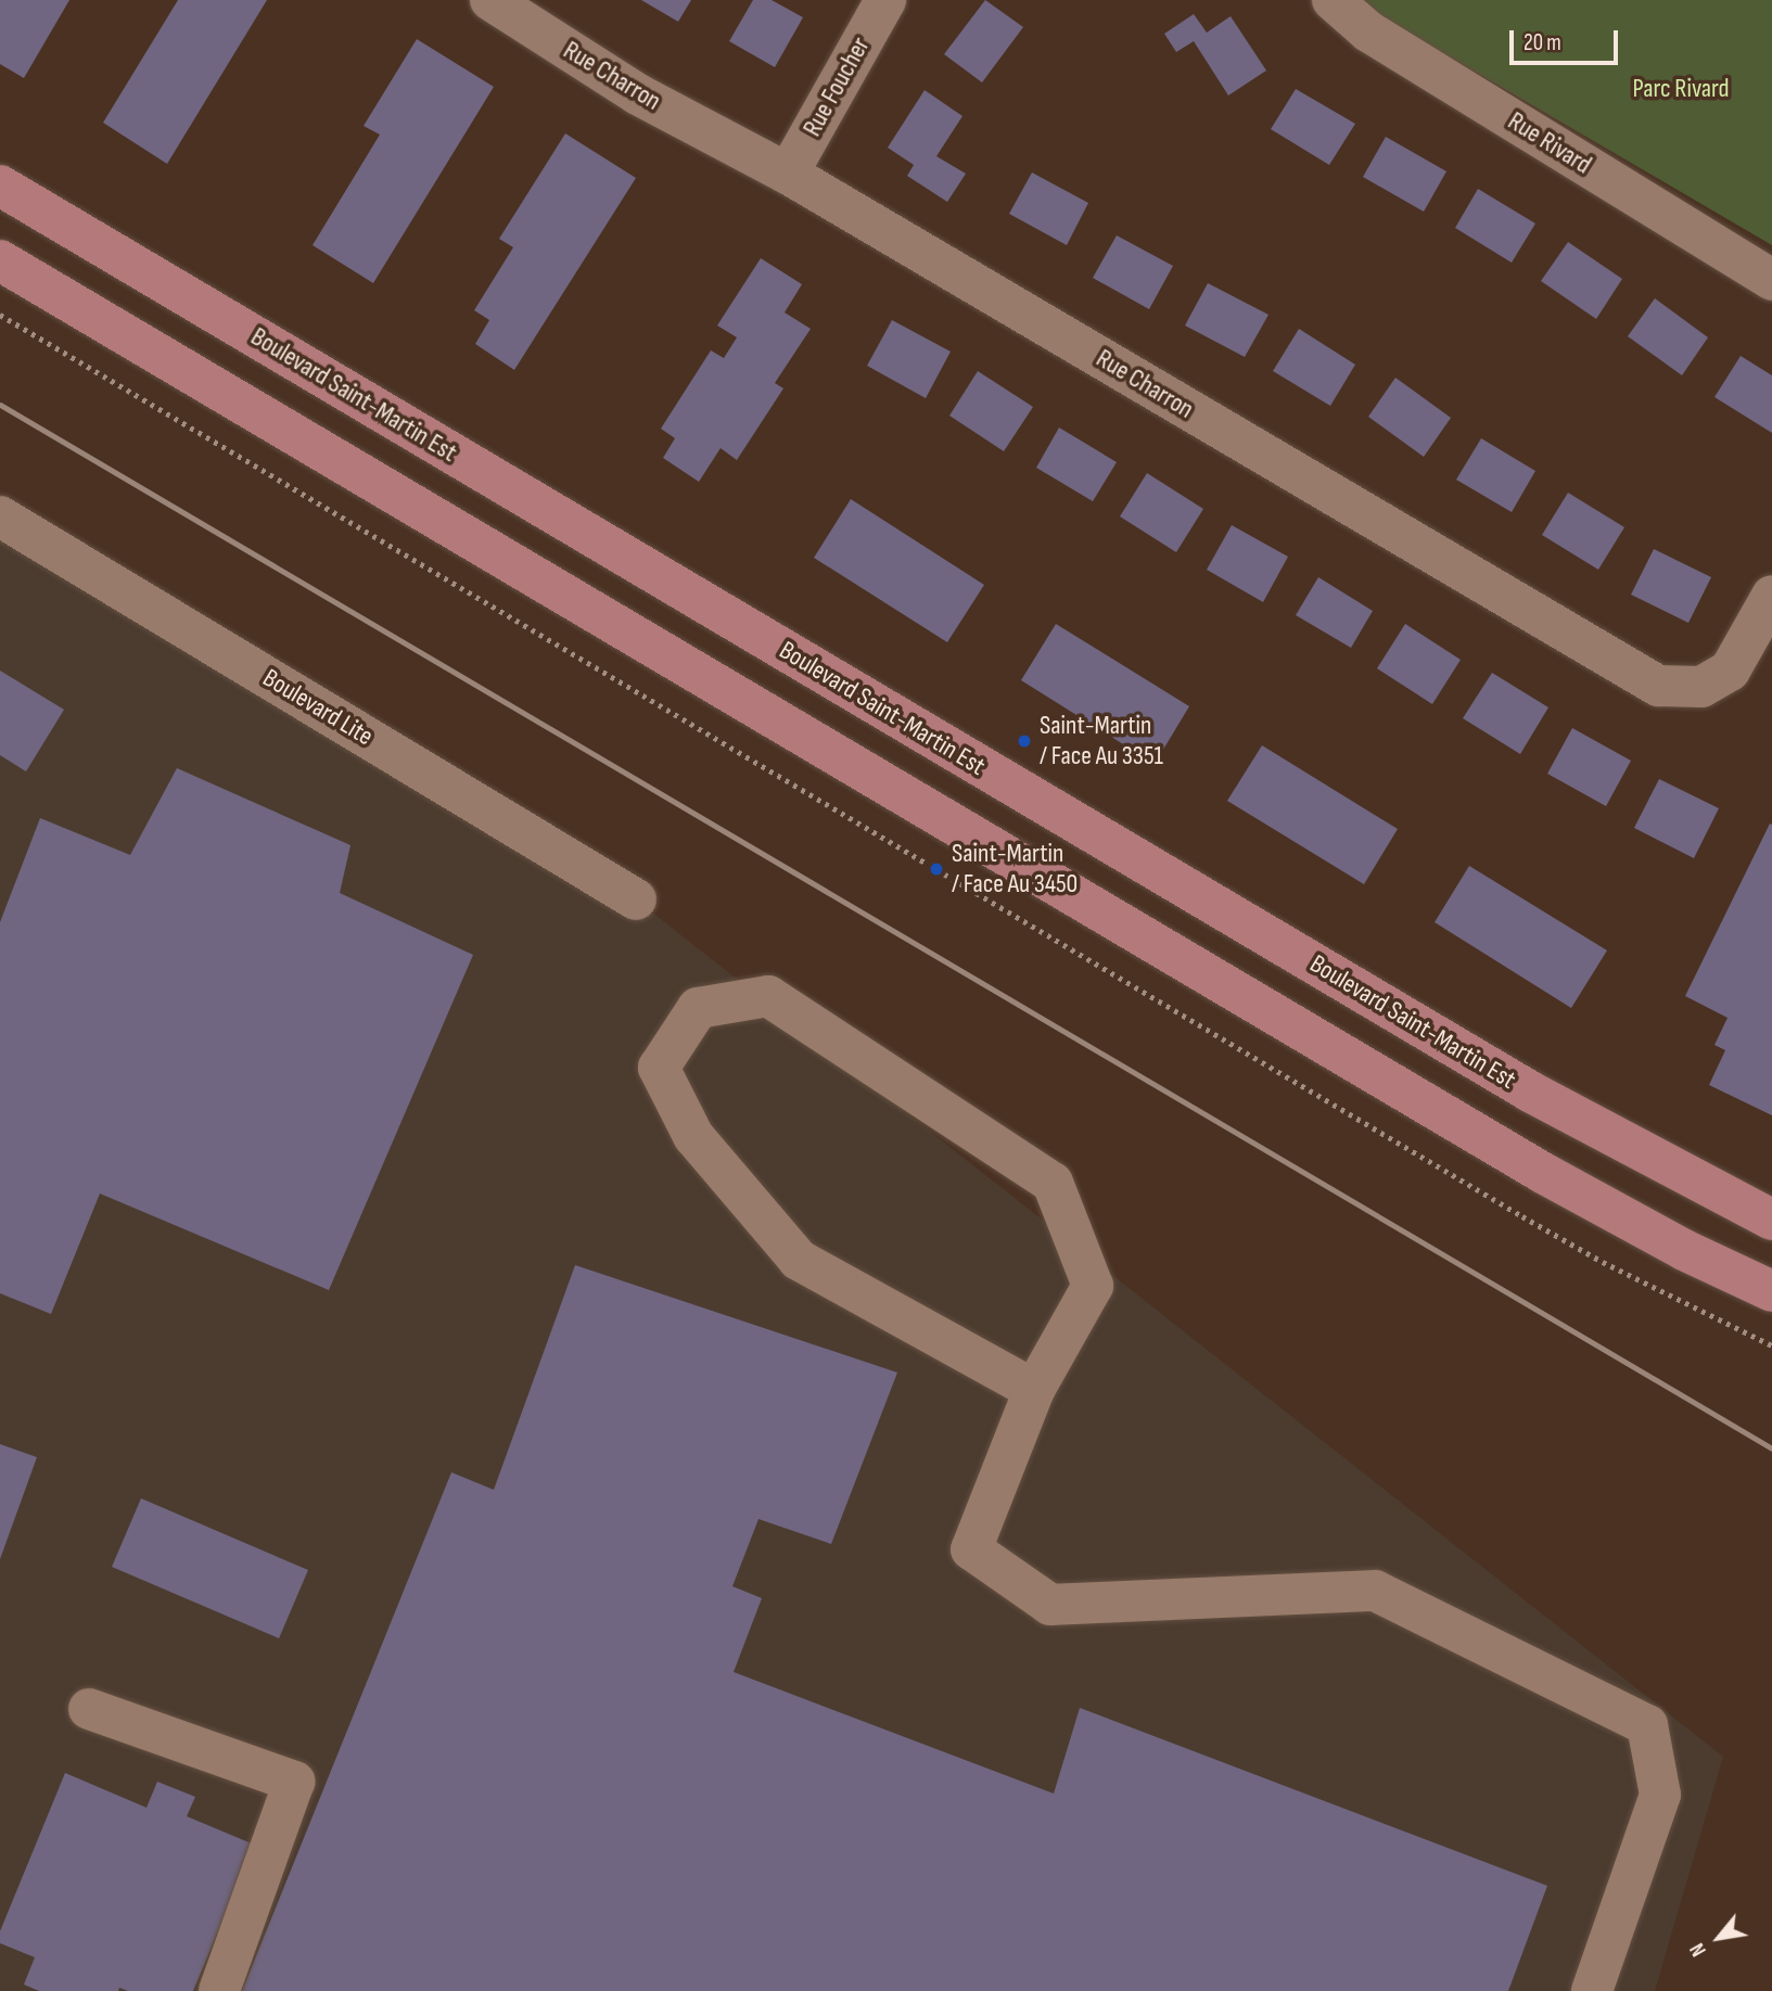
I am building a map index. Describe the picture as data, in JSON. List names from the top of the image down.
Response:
{
  "streets": {
    "main road": ["Boulevard Saint-Martin Est"],
    "street": [
      "Rue Charron",
      "Rue Foucher",
      "Rue Rivard",
      "Boulevard Lite"
    ]
  },
  "crossings": [
    ["Rue Charron", "Rue Foucher"]
  ],
  "parks": ["Parc Rivard"],
  "places": ["Saint-Martin / Face Au 3351", "Saint-Martin / Face Au 3450"],
  "scale_bar": "20 m",
  "north": "bottom left"
}
